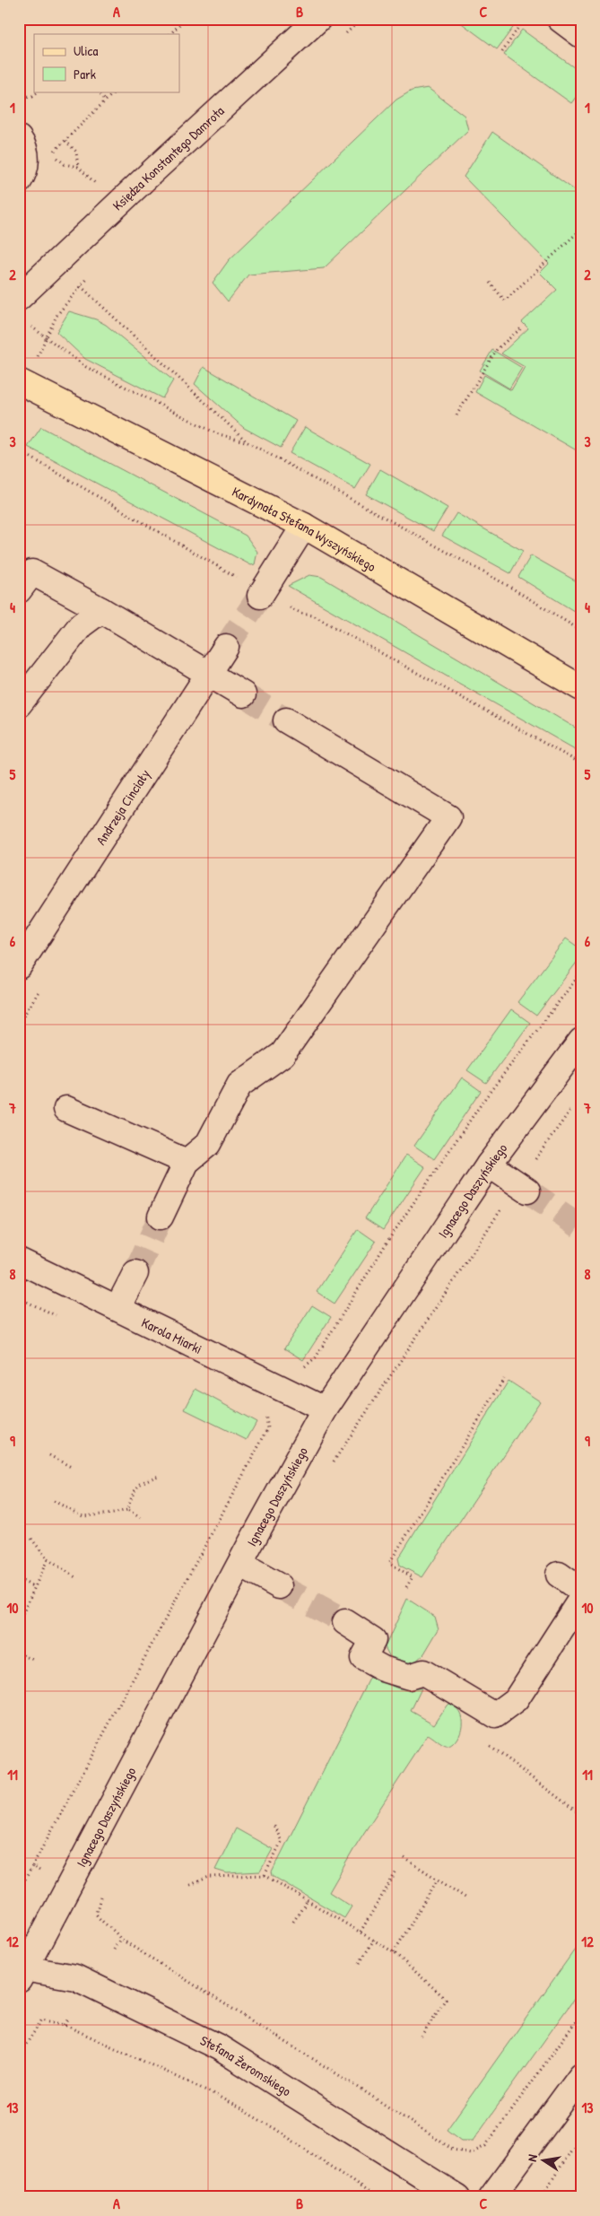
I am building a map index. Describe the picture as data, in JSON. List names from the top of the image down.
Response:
{
  "streets": {
    "main road": ["Kardynała Stefana Wyszyńskiego"],
    "street": [
      "Księdza Konstantego Damrota",
      "Andrzeja Cinciały",
      "Ignacego Daszyńskiego",
      "Karola Miarki",
      "Stefana Żeromskiego"
    ]
  },
  "crossings": [
    ["Ignacego Daszyńskiego", "Karola Miarki"],
    ["Ignacego Daszyńskiego", "Stefana Żeromskiego"]
  ],
  "legend": ["Ulica", "Park"],
  "north": "left",
  "grid": {
    "columns": ["A", "B", "C"],
    "rows": [
      "1",
      "2",
      "3",
      "4",
      "5",
      "6",
      "7",
      "8",
      "9",
      "10",
      "11",
      "12",
      "13"
    ]
  }
}
